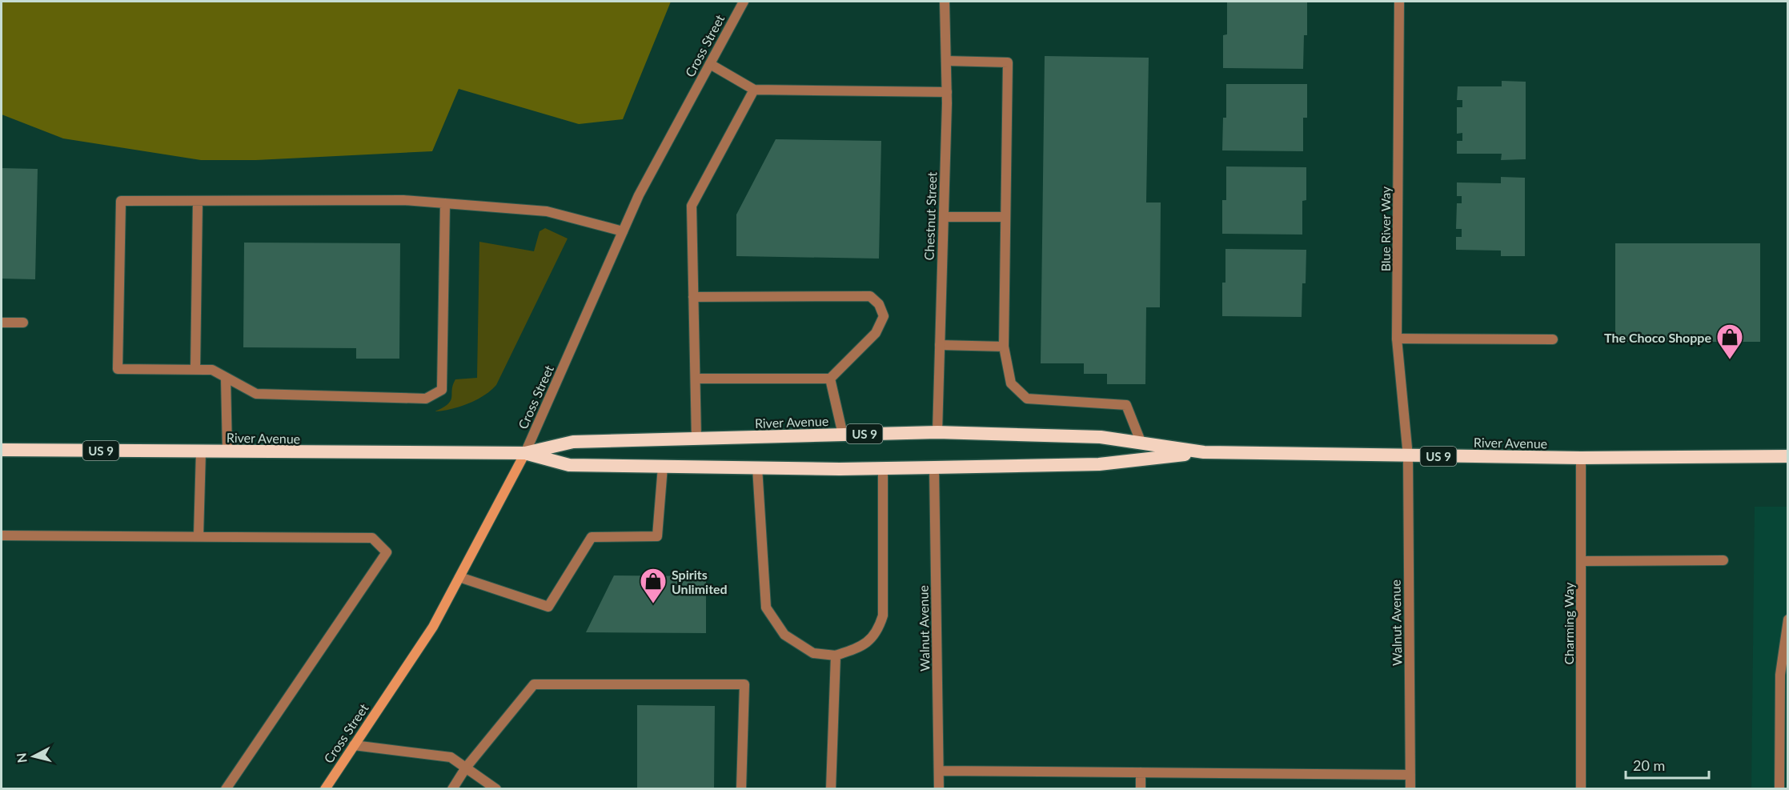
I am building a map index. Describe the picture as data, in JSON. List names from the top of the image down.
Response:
{
  "streets": {
    "highway": ["River Avenue", "US 9"],
    "main road": ["Cross Street"],
    "street": [
      "Chestnut Street",
      "Blue River Way",
      "Walnut Avenue",
      "Charming Way"
    ]
  },
  "crossings": [
    ["Cross Street", "River Avenue"],
    ["Chestnut Street", "River Avenue"],
    ["Blue River Way", "River Avenue"],
    ["Blue River Way", "Walnut Avenue"],
    ["River Avenue", "Walnut Avenue"],
    ["River Avenue", "Charming Way"]
  ],
  "places": {
    "shop": ["The Choco Shoppe", "Spirits Unlimited"]
  },
  "scale_bar": "20 m",
  "north": "left"
}
